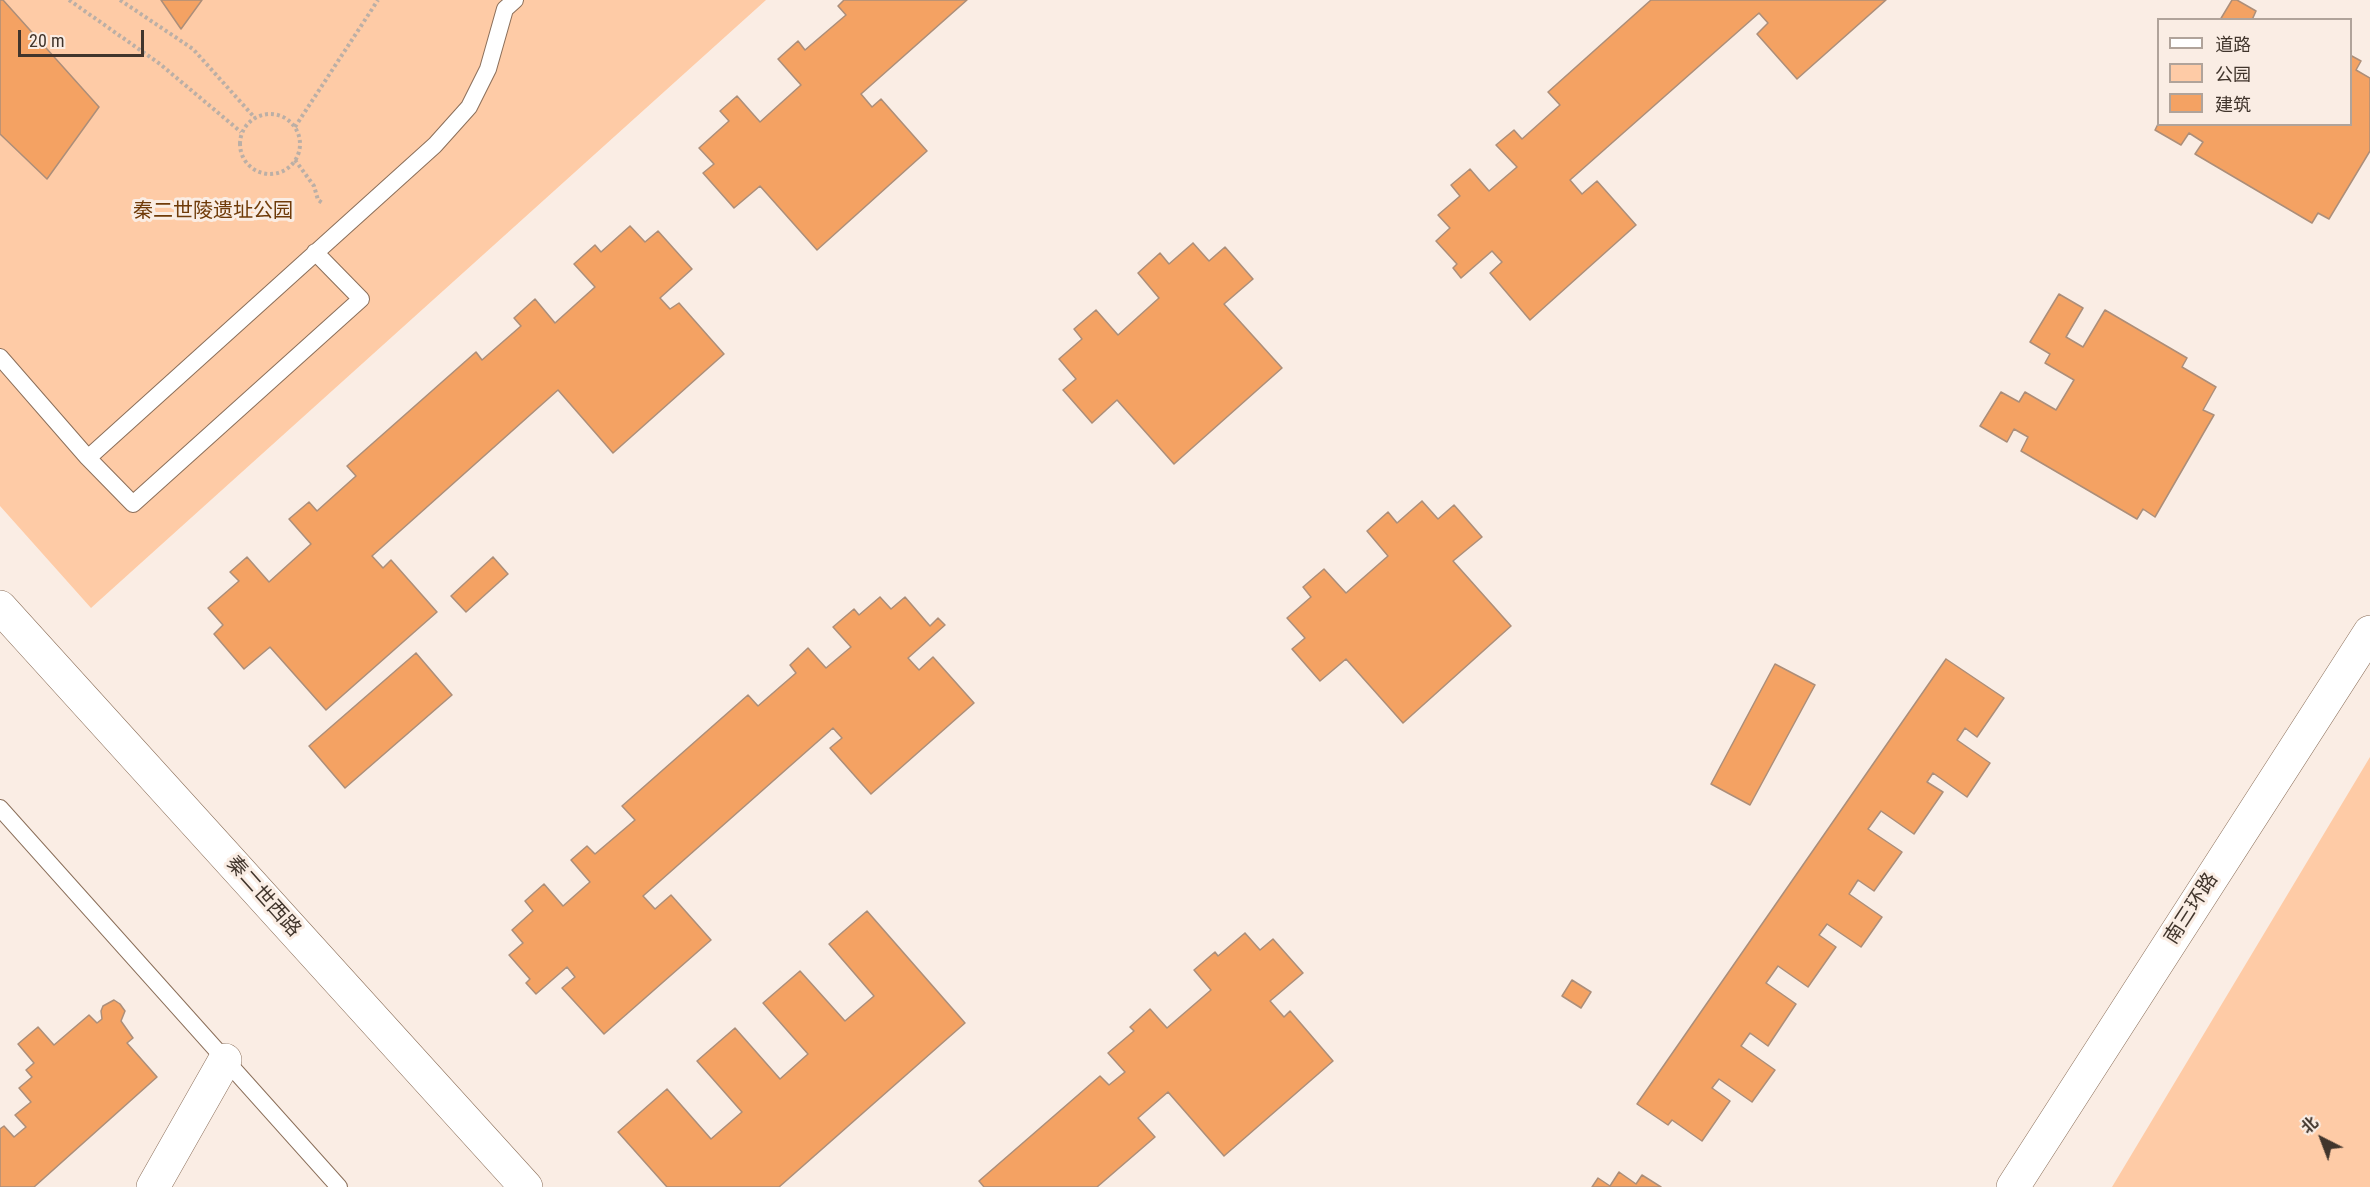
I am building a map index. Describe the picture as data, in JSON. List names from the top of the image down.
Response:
{
  "streets": {
    "main road": ["秦二世西路", "南三环路"]
  },
  "parks": ["秦二世陵遗址公园"],
  "legend": ["道路", "公园", "建筑"],
  "scale_bar": "20 m",
  "north": "top left"
}
